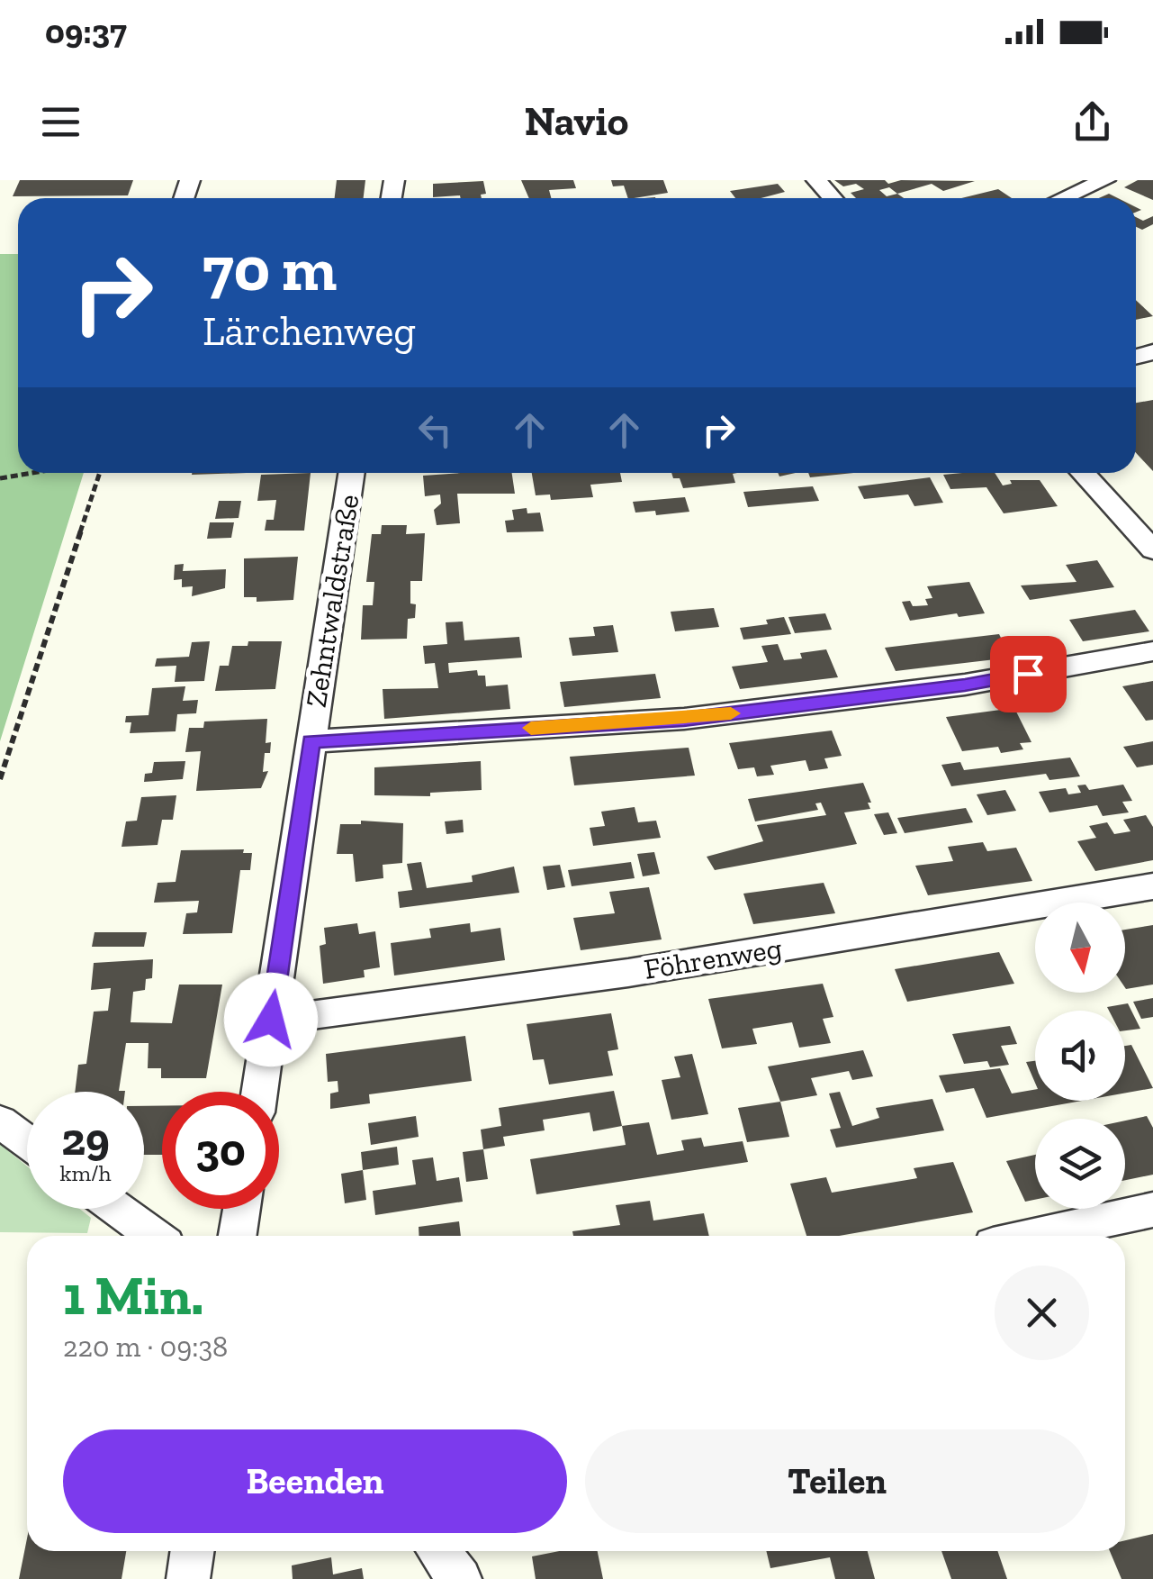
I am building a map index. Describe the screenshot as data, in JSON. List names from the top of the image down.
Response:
{
  "streets": {
    "street": ["Zehntwaldstraße", "Föhrenweg"]
  },
  "crossings": [
    ["Zehntwaldstraße", "Föhrenweg"]
  ],
  "north": "bottom",
  "page": {
    "status": "09:37",
    "header": "Navio",
    "turn": ["70 m", "Lärchenweg"],
    "speed": "29 km/h",
    "limit": "30",
    "heading": ["1 Min.", "220 m · 09:38"],
    "buttons": ["Beenden", "Teilen"]
  }
}
